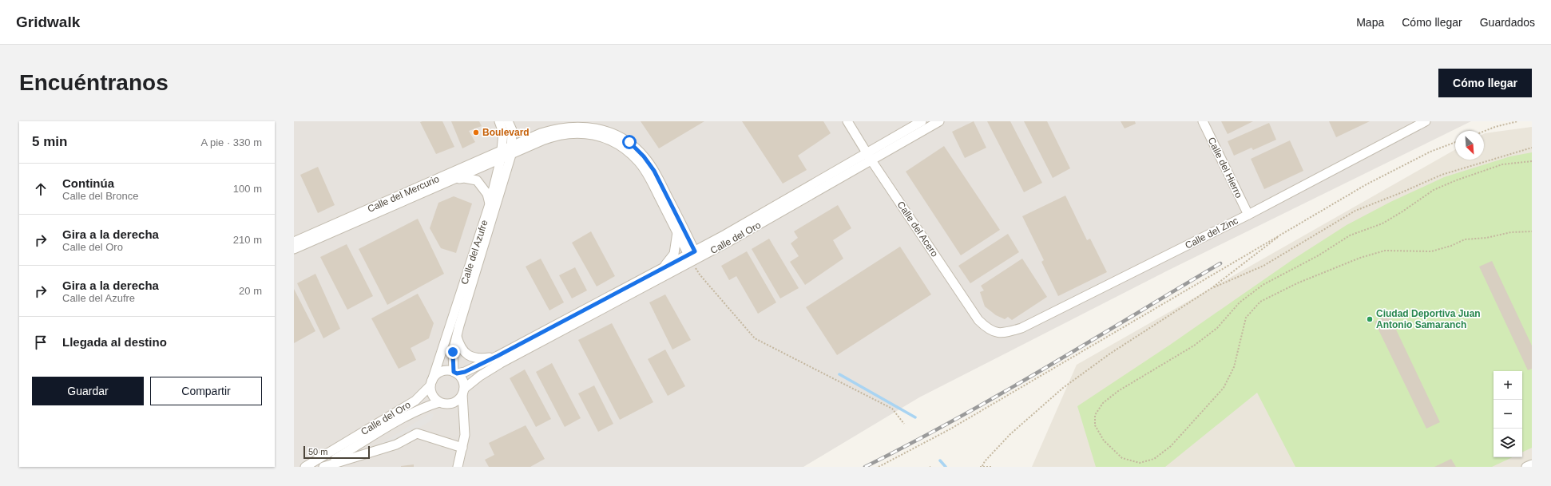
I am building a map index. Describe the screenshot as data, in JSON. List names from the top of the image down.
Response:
{
  "streets": {
    "street": [
      "Calle del Hierro",
      "Calle del Mercurio",
      "Calle del Acero",
      "Calle del Zinc",
      "Calle del Oro",
      "Calle del Azufre"
    ]
  },
  "crossings": [
    ["Calle del Hierro", "Calle del Zinc"],
    ["Calle del Mercurio", "Calle del Azufre"],
    ["Calle del Acero", "Calle del Zinc"],
    ["Calle del Acero", "Calle del Oro"],
    ["Calle del Oro", "Calle del Azufre"]
  ],
  "places": ["Boulevard", "Ciudad Deportiva Juan Antonio Samaranch"],
  "scale_bar": "50 m",
  "north": "bottom right",
  "page": {
    "header": "Gridwalk",
    "nav": ["Mapa", "Cómo llegar", "Guardados"],
    "buttons": [
      "Cómo llegar",
      ["Guardar", "Compartir"]
    ],
    "title": "Encuéntranos",
    "heading": ["5 min", "A pie · 330 m"],
    "list": [
      ["Continúa", "Calle del Bronce", "100 m"],
      ["Gira a la derecha", "Calle del Oro", "210 m"],
      ["Gira a la derecha", "Calle del Azufre", "20 m"],
      "Llegada al destino"
    ],
    "map_buttons": ["+", "−"],
    "scale": "50 m"
  }
}
